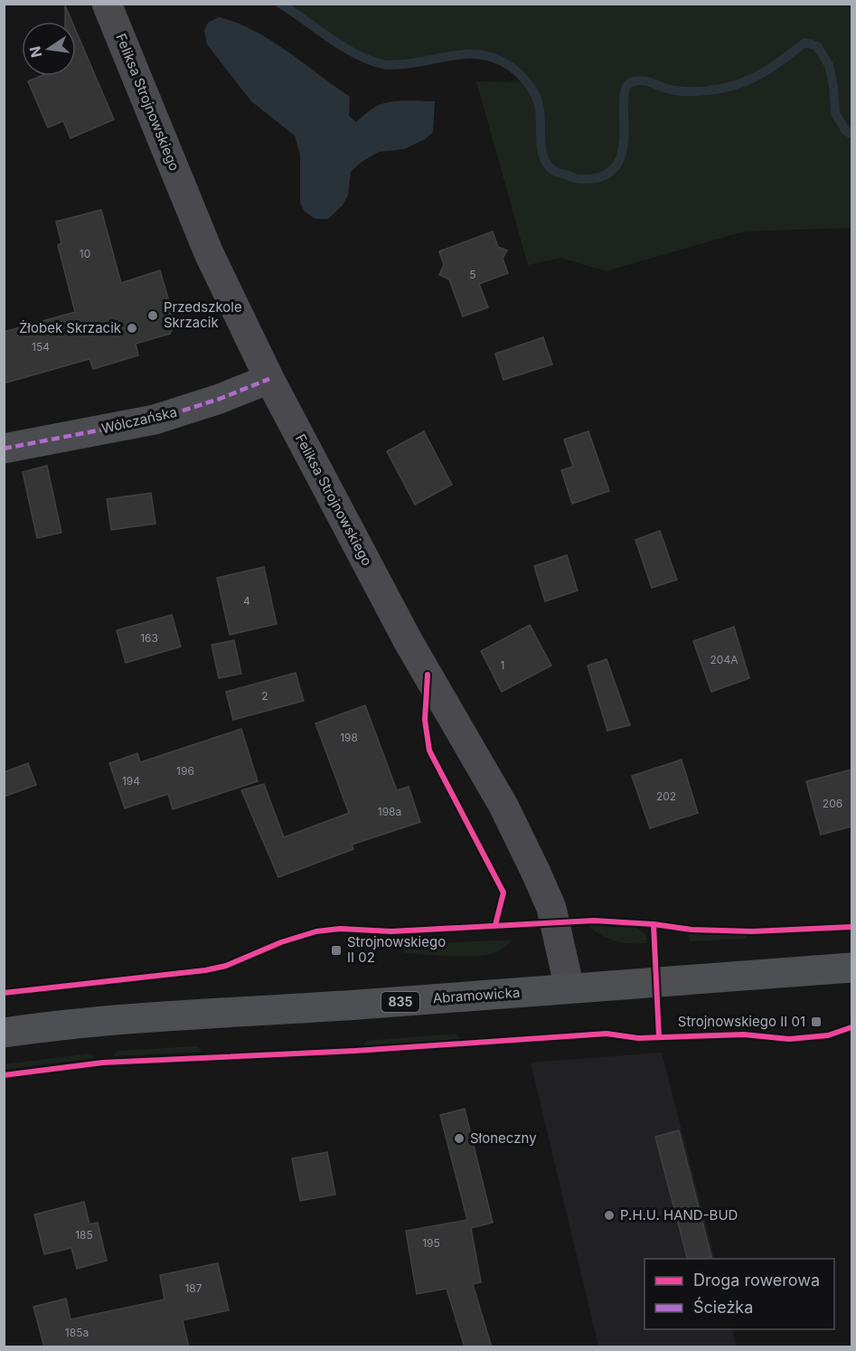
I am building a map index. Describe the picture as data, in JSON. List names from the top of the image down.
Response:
{
  "streets": {
    "main road": ["Abramowicka", "835"],
    "street": ["Feliksa Strojnowskiego", "Wólczańska"]
  },
  "crossings": [
    ["Feliksa Strojnowskiego", "Wólczańska"],
    ["Feliksa Strojnowskiego", "Abramowicka"]
  ],
  "places": {
    "other": [
      "Przedszkole Skrzacik",
      "Żłobek Skrzacik",
      "Słoneczny",
      "P.H.U. HAND-BUD"
    ],
    "transit": ["Strojnowskiego II 02", "Strojnowskiego II 01"]
  },
  "house_numbers": [
    "10",
    "5",
    "154",
    "4",
    "163",
    "204A",
    "1",
    "2",
    "198",
    "196",
    "194",
    "202",
    "206",
    "198a",
    "185",
    "195",
    "187",
    "185a"
  ],
  "legend": ["Droga rowerowa", "Ścieżka"],
  "north": "left"
}
